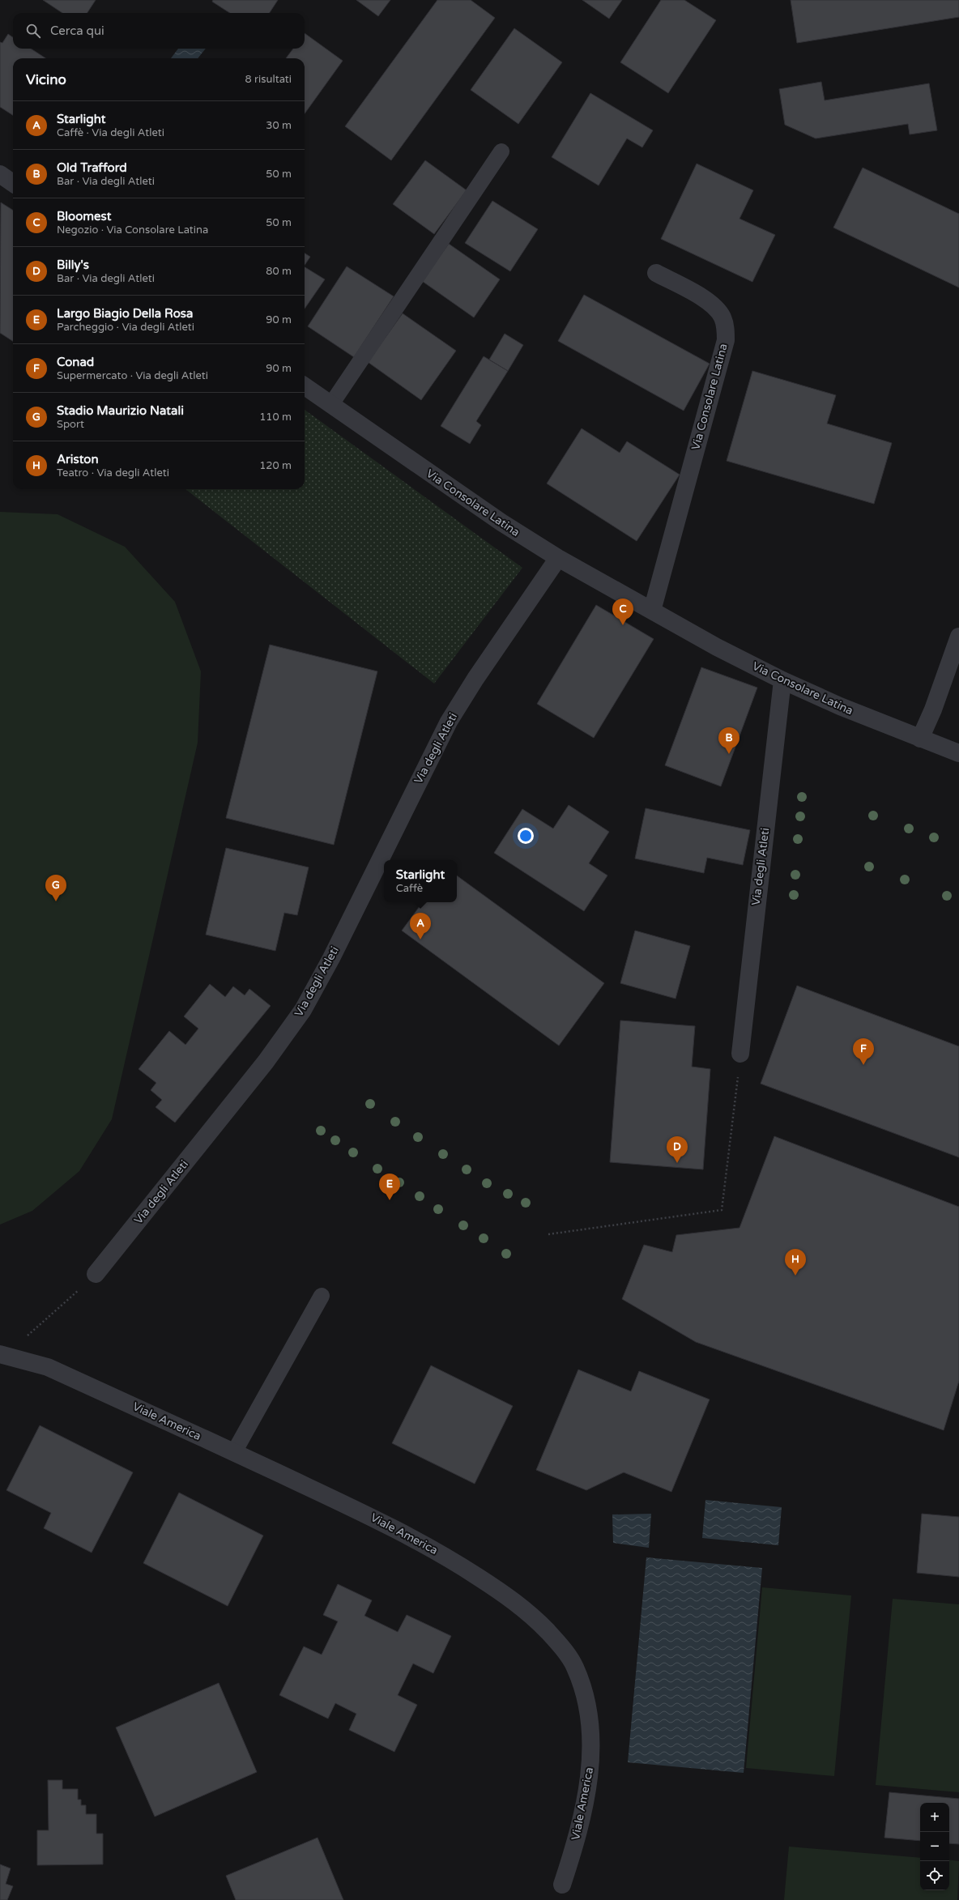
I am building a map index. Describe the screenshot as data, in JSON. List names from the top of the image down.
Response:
{
  "streets": {
    "street": ["Via Consolare Latina", "Via degli Atleti", "Viale America"]
  },
  "crossings": [
    ["Via Consolare Latina", "Via degli Atleti"]
  ],
  "page": {
    "search": "Cerca qui",
    "heading": ["Vicino", "8 risultati"],
    "list": [
      {
        "mark": "A",
        "name": "Starlight",
        "note": "Caffè · Via degli Atleti",
        "value": "30 m"
      },
      {
        "mark": "B",
        "name": "Old Trafford",
        "note": "Bar · Via degli Atleti",
        "value": "50 m"
      },
      {
        "mark": "C",
        "name": "Bloomest",
        "note": "Negozio · Via Consolare Latina",
        "value": "50 m"
      },
      {
        "mark": "D",
        "name": "Billy's",
        "note": "Bar · Via degli Atleti",
        "value": "80 m"
      },
      {
        "mark": "E",
        "name": "Largo Biagio Della Rosa",
        "note": "Parcheggio · Via degli Atleti",
        "value": "90 m"
      },
      {
        "mark": "F",
        "name": "Conad",
        "note": "Supermercato · Via degli Atleti",
        "value": "90 m"
      },
      {
        "mark": "G",
        "name": "Stadio Maurizio Natali",
        "note": "Sport",
        "value": "110 m"
      },
      {
        "mark": "H",
        "name": "Ariston",
        "note": "Teatro · Via degli Atleti",
        "value": "120 m"
      }
    ],
    "pins": [
      "C",
      "B",
      "G",
      "A",
      "F",
      "D",
      "E",
      "H"
    ],
    "popup": ["Starlight", "Caffè"],
    "map_buttons": ["+", "−"]
  }
}
